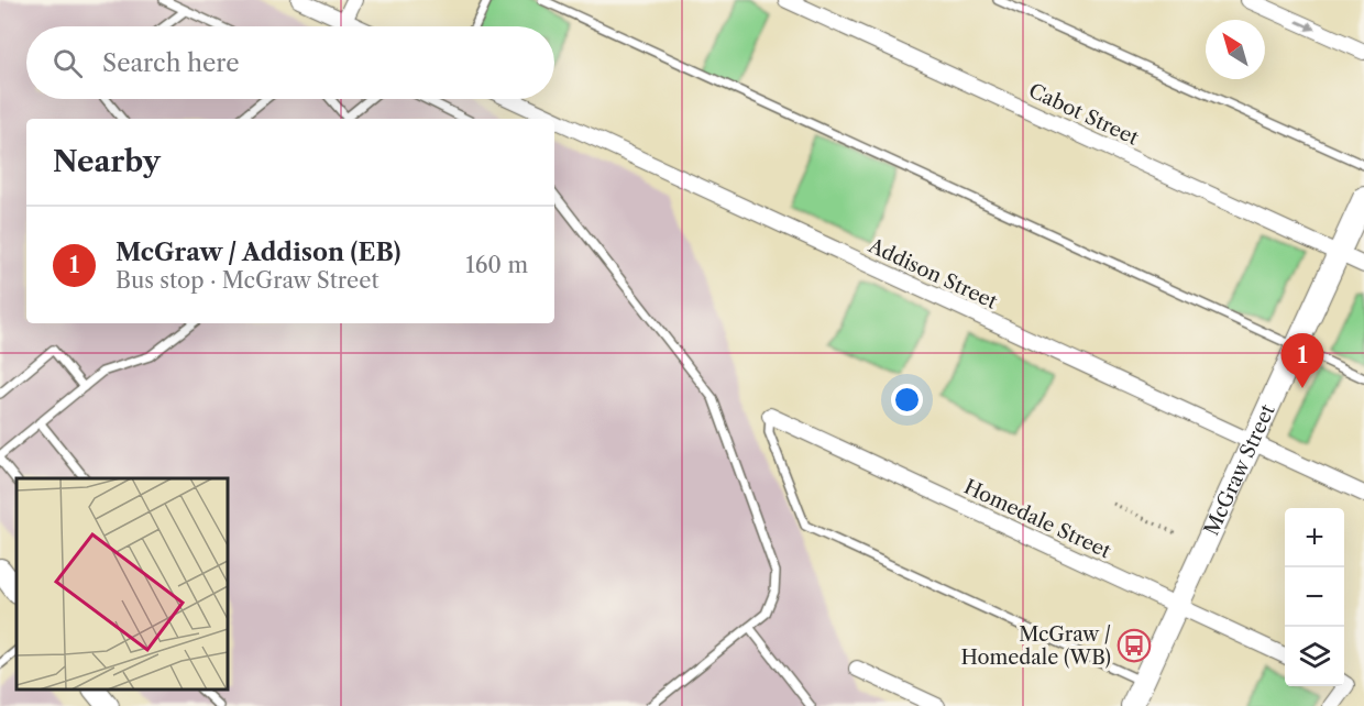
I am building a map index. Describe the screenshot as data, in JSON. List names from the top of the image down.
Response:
{
  "streets": {
    "street": [
      "Cabot Street",
      "Addison Street",
      "McGraw Street",
      "Homedale Street"
    ]
  },
  "crossings": [
    ["Cabot Street", "McGraw Street"],
    ["Addison Street", "McGraw Street"],
    ["McGraw Street", "Homedale Street"]
  ],
  "places": {
    "bus stop": ["McGraw / Homedale (WB)"]
  },
  "north": "top left",
  "page": {
    "search": "Search here",
    "heading": "Nearby",
    "list": [
      {
        "mark": "1",
        "name": "McGraw / Addison (EB)",
        "note": "Bus stop · McGraw Street",
        "value": "160 m"
      }
    ],
    "pins": "1",
    "map_buttons": ["+", "−"]
  }
}
